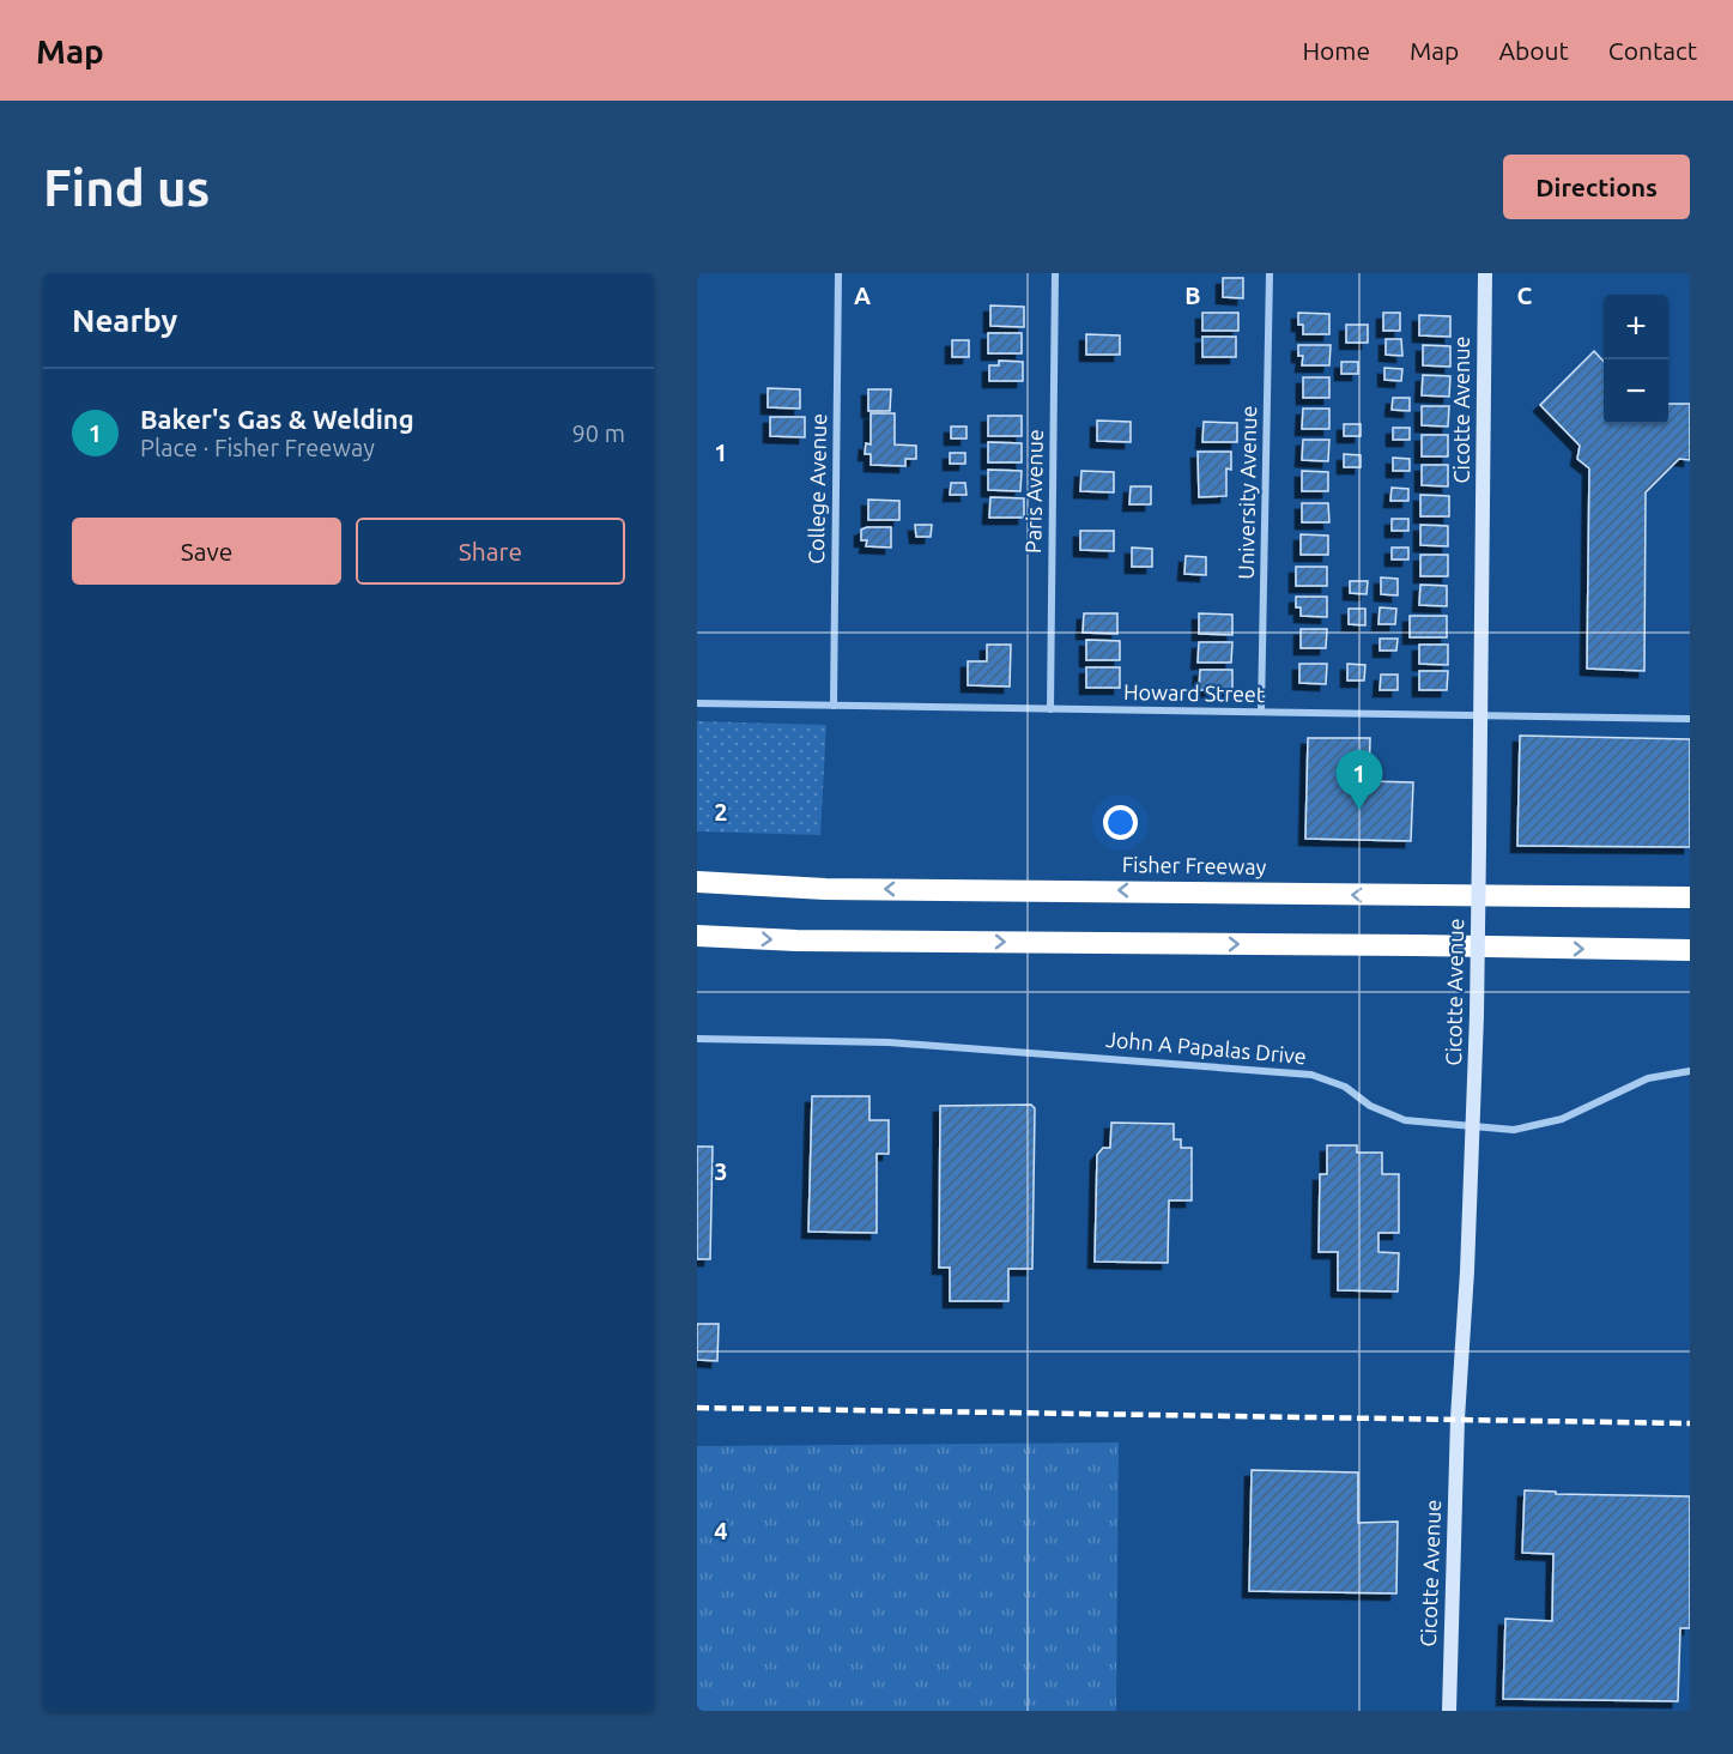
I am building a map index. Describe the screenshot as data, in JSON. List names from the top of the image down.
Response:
{
  "streets": {
    "highway": ["Fisher Freeway"],
    "street": [
      "Cicotte Avenue",
      "College Avenue",
      "Paris Avenue",
      "University Avenue",
      "Howard Street",
      "John A Papalas Drive"
    ]
  },
  "crossings": [
    ["Cicotte Avenue", "Howard Street"],
    ["Cicotte Avenue", "John A Papalas Drive"],
    ["College Avenue", "Howard Street"],
    ["Paris Avenue", "Howard Street"],
    ["University Avenue", "Howard Street"]
  ],
  "page": {
    "header": "Map",
    "nav": [
      "Home",
      "Map",
      "About",
      "Contact"
    ],
    "buttons": [
      "Directions",
      ["Save", "Share"]
    ],
    "title": "Find us",
    "heading": "Nearby",
    "map_buttons": ["+", "−"],
    "list": [
      {
        "mark": "1",
        "name": "Baker's Gas & Welding",
        "note": "Place · Fisher Freeway",
        "value": "90 m"
      }
    ],
    "pins": "1"
  },
  "grid": {
    "columns": ["A", "B", "C"],
    "rows": [
      "1",
      "2",
      "3",
      "4"
    ]
  }
}
